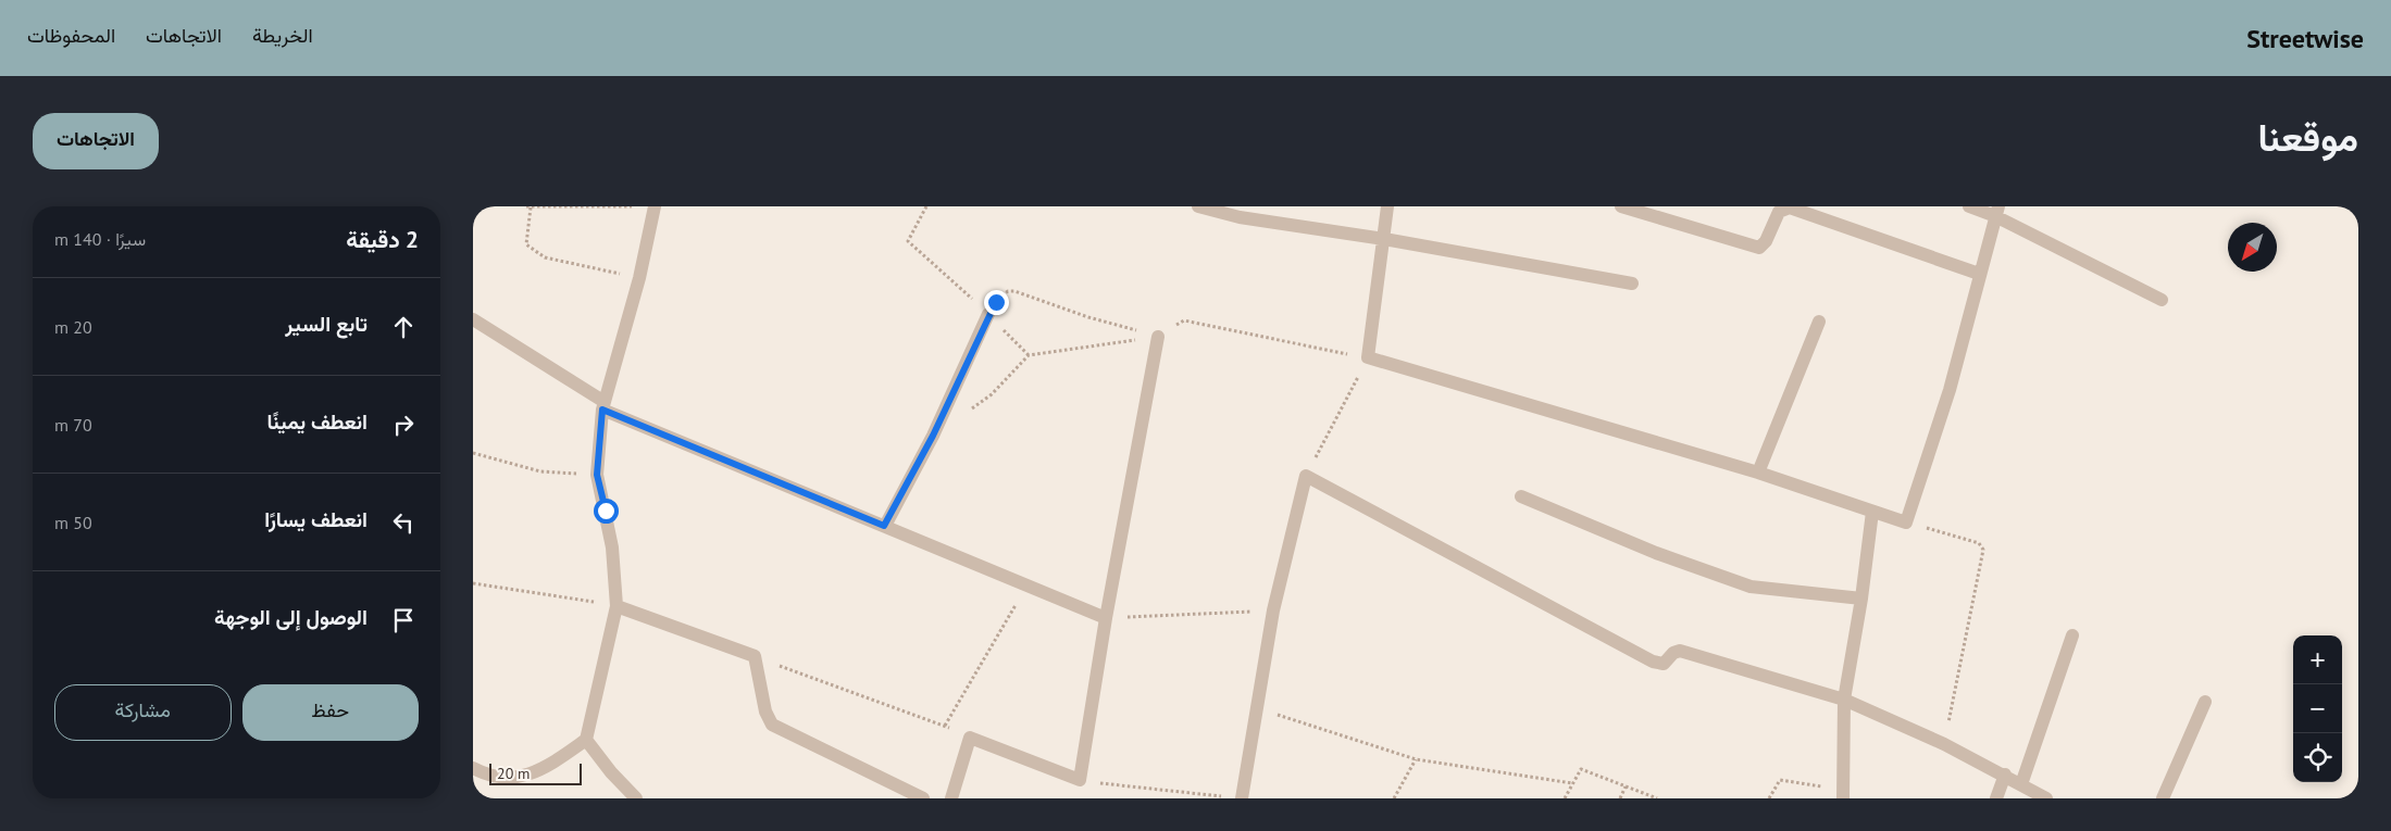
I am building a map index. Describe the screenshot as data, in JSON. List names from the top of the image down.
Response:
{
  "scale_bar": "20 m",
  "north": "bottom left",
  "page": {
    "header": "Streetwise",
    "nav": ["الخريطة", "الاتجاهات", "المحفوظات"],
    "title": "موقعنا",
    "buttons": [
      "الاتجاهات",
      ["حفظ", "مشاركة"]
    ],
    "heading": ["2 دقيقة", "سيرًا · 140 m"],
    "list": [
      ["تابع السير", "20 m"],
      ["انعطف يمينًا", "70 m"],
      ["انعطف يسارًا", "50 m"],
      "الوصول إلى الوجهة"
    ],
    "map_buttons": ["+", "−"],
    "scale": "20 m"
  }
}
